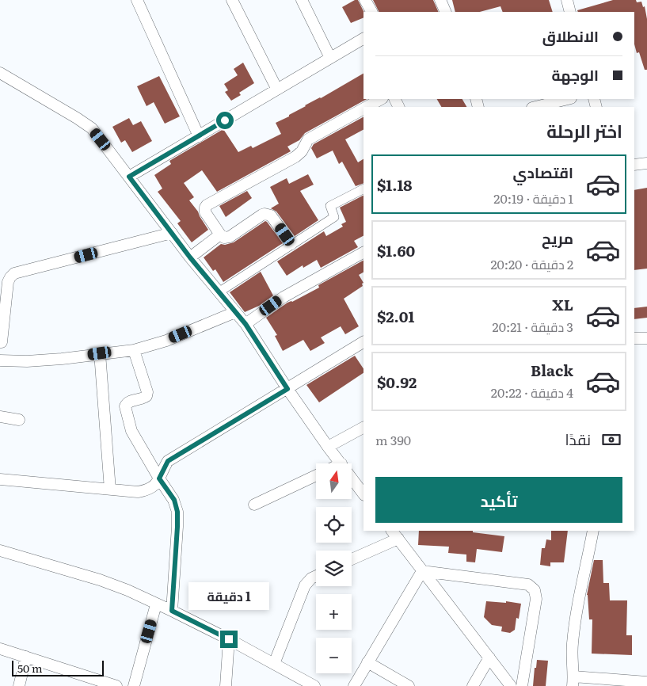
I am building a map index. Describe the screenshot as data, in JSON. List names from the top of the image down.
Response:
{
  "scale_bar": "50 m",
  "north": "top",
  "page": {
    "banner": ["الانطلاق", "الوجهة"],
    "heading": "اختر الرحلة",
    "list": [
      {
        "name": "اقتصادي",
        "note": "1 دقيقة · 20:19",
        "value": "$1.18"
      },
      {
        "name": "مريح",
        "note": "2 دقيقة · 20:20",
        "value": "$1.60"
      },
      {
        "name": "XL",
        "note": "3 دقيقة · 20:21",
        "value": "$2.01"
      },
      {
        "name": "Black",
        "note": "4 دقيقة · 20:22",
        "value": "$0.92"
      }
    ],
    "pay": ["نقدًا", "390 m"],
    "map_buttons": ["+", "−"],
    "buttons": "تأكيد",
    "bubble": "1 دقيقة",
    "scale": "50 m"
  }
}
